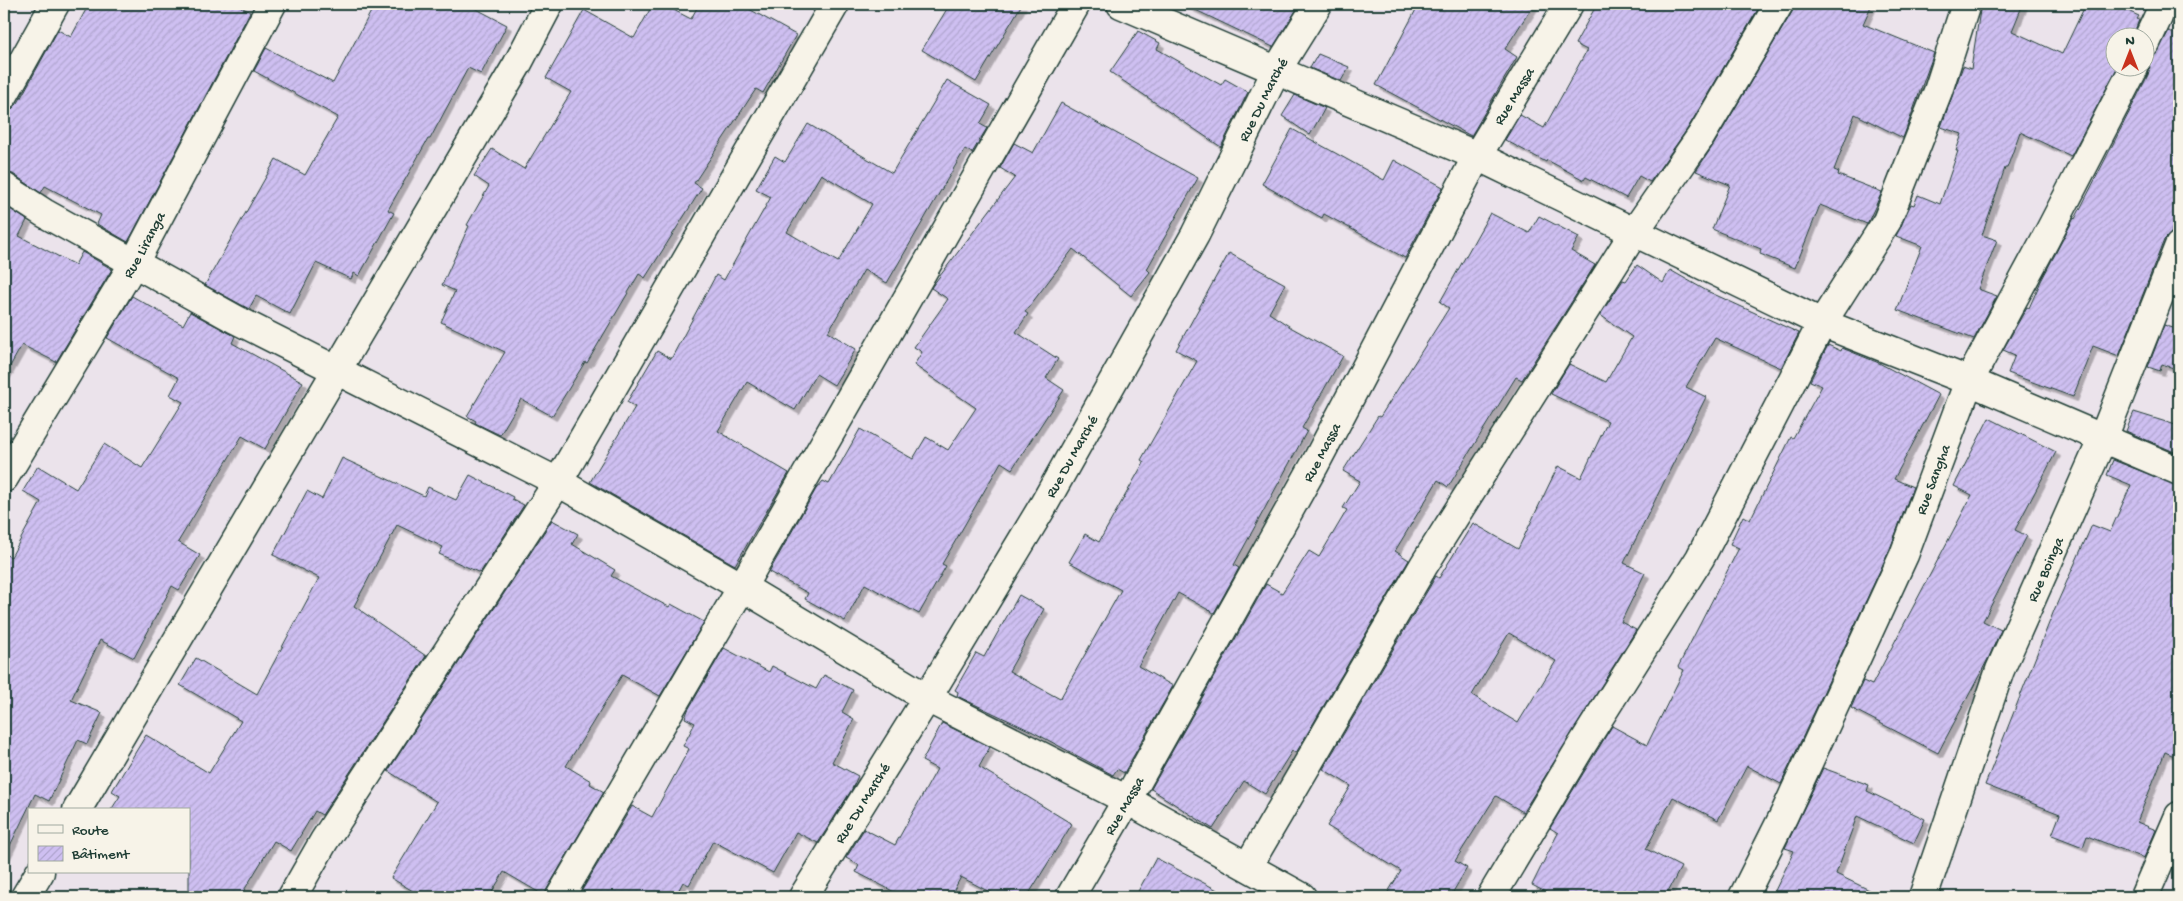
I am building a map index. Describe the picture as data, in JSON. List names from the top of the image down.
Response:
{
  "streets": {
    "street": [
      "Rue Massa",
      "Rue Du Marché",
      "Rue Liranga",
      "Rue Sangha",
      "Rue Boinga"
    ]
  },
  "legend": ["Route", "Bâtiment"],
  "north": "top"
}
